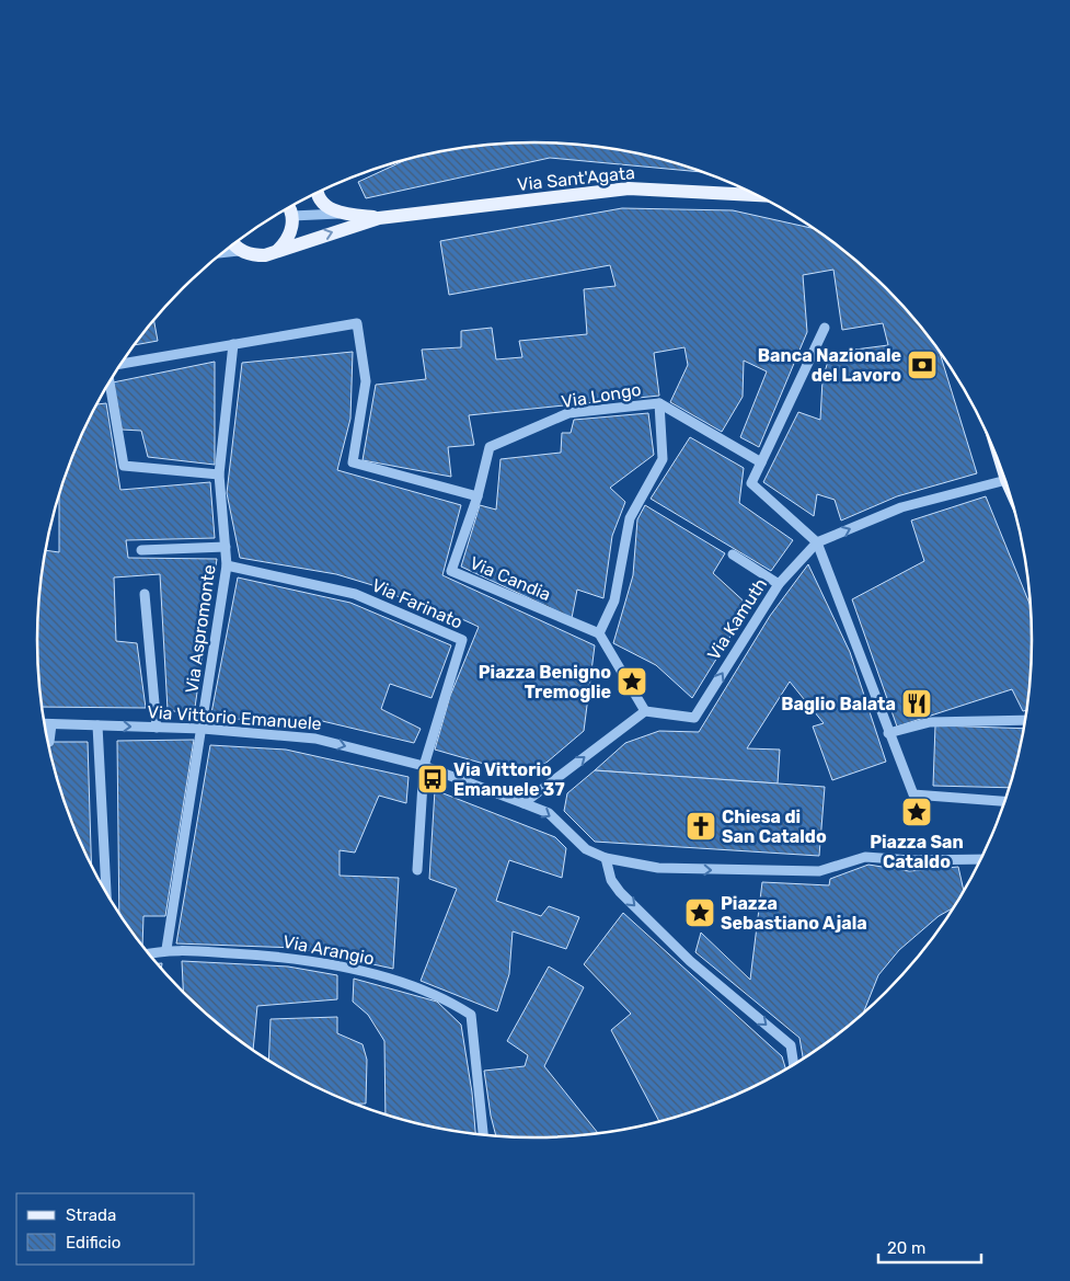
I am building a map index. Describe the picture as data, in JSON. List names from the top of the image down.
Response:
{
  "streets": {
    "main road": ["Via Sant'Agata"],
    "street": [
      "Via Longo",
      "Via Candia",
      "Via Farinato",
      "Via Kamuth",
      "Via Aspromonte",
      "Via Vittorio Emanuele",
      "Via Arangio"
    ]
  },
  "crossings": [
    ["Via Longo", "Via Candia"],
    ["Via Farinato", "Via Aspromonte"],
    ["Via Farinato", "Via Vittorio Emanuele"],
    ["Via Aspromonte", "Via Vittorio Emanuele"],
    ["Via Aspromonte", "Via Arangio"]
  ],
  "one_way": ["Via Kamuth", "Via Vittorio Emanuele"],
  "places": {
    "bank": ["Banca Nazionale del Lavoro"],
    "place": ["Piazza Benigno Tremoglie", "Piazza San Cataldo", "Piazza Sebastiano Ajala"],
    "restaurant": ["Baglio Balata"],
    "bus stop": ["Via Vittorio Emanuele 37"],
    "church": ["Chiesa di San Cataldo"]
  },
  "legend": ["Strada", "Edificio"],
  "scale_bar": "20 m"
}
